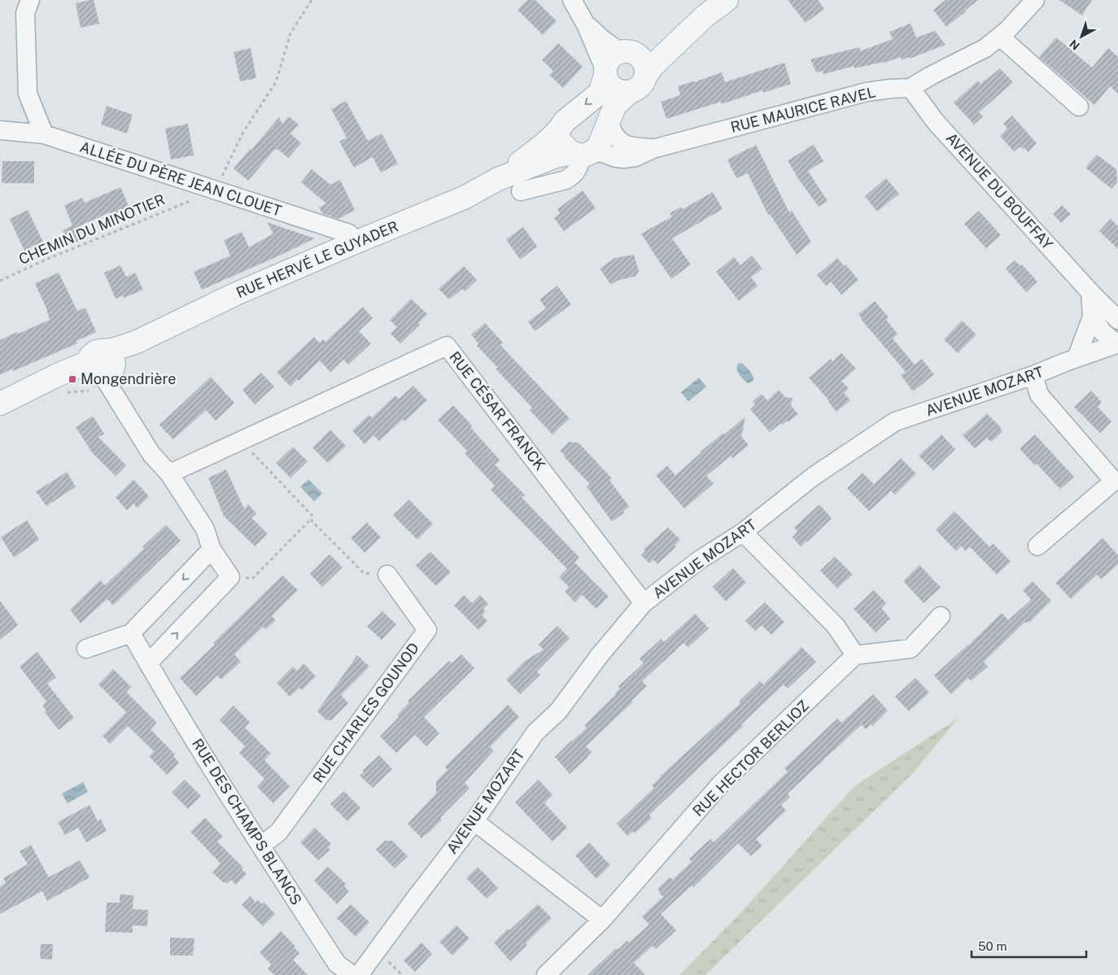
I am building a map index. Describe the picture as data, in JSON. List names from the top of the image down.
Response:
{
  "streets": {
    "street": [
      "RUE MAURICE RAVEL",
      "ALLÉE DU PÈRE JEAN CLOUET",
      "AVENUE DU BOUFFAY",
      "RUE HERVÉ LE GUYADER",
      "AVENUE MOZART",
      "RUE CÉSAR FRANCK",
      "RUE CHARLES GOUNOD",
      "RUE HECTOR BERLIOZ",
      "RUE DES CHAMPS BLANCS"
    ],
    "path": ["CHEMIN DU MINOTIER"]
  },
  "crossings": [
    ["RUE MAURICE RAVEL", "AVENUE DU BOUFFAY"],
    ["ALLÉE DU PÈRE JEAN CLOUET", "CHEMIN DU MINOTIER"],
    ["ALLÉE DU PÈRE JEAN CLOUET", "RUE HERVÉ LE GUYADER"],
    ["AVENUE MOZART", "RUE CÉSAR FRANCK"],
    ["RUE CHARLES GOUNOD", "RUE DES CHAMPS BLANCS"]
  ],
  "places": {
    "transit": ["Mongendrière"]
  },
  "scale_bar": "50 m",
  "north": "bottom left"
}
